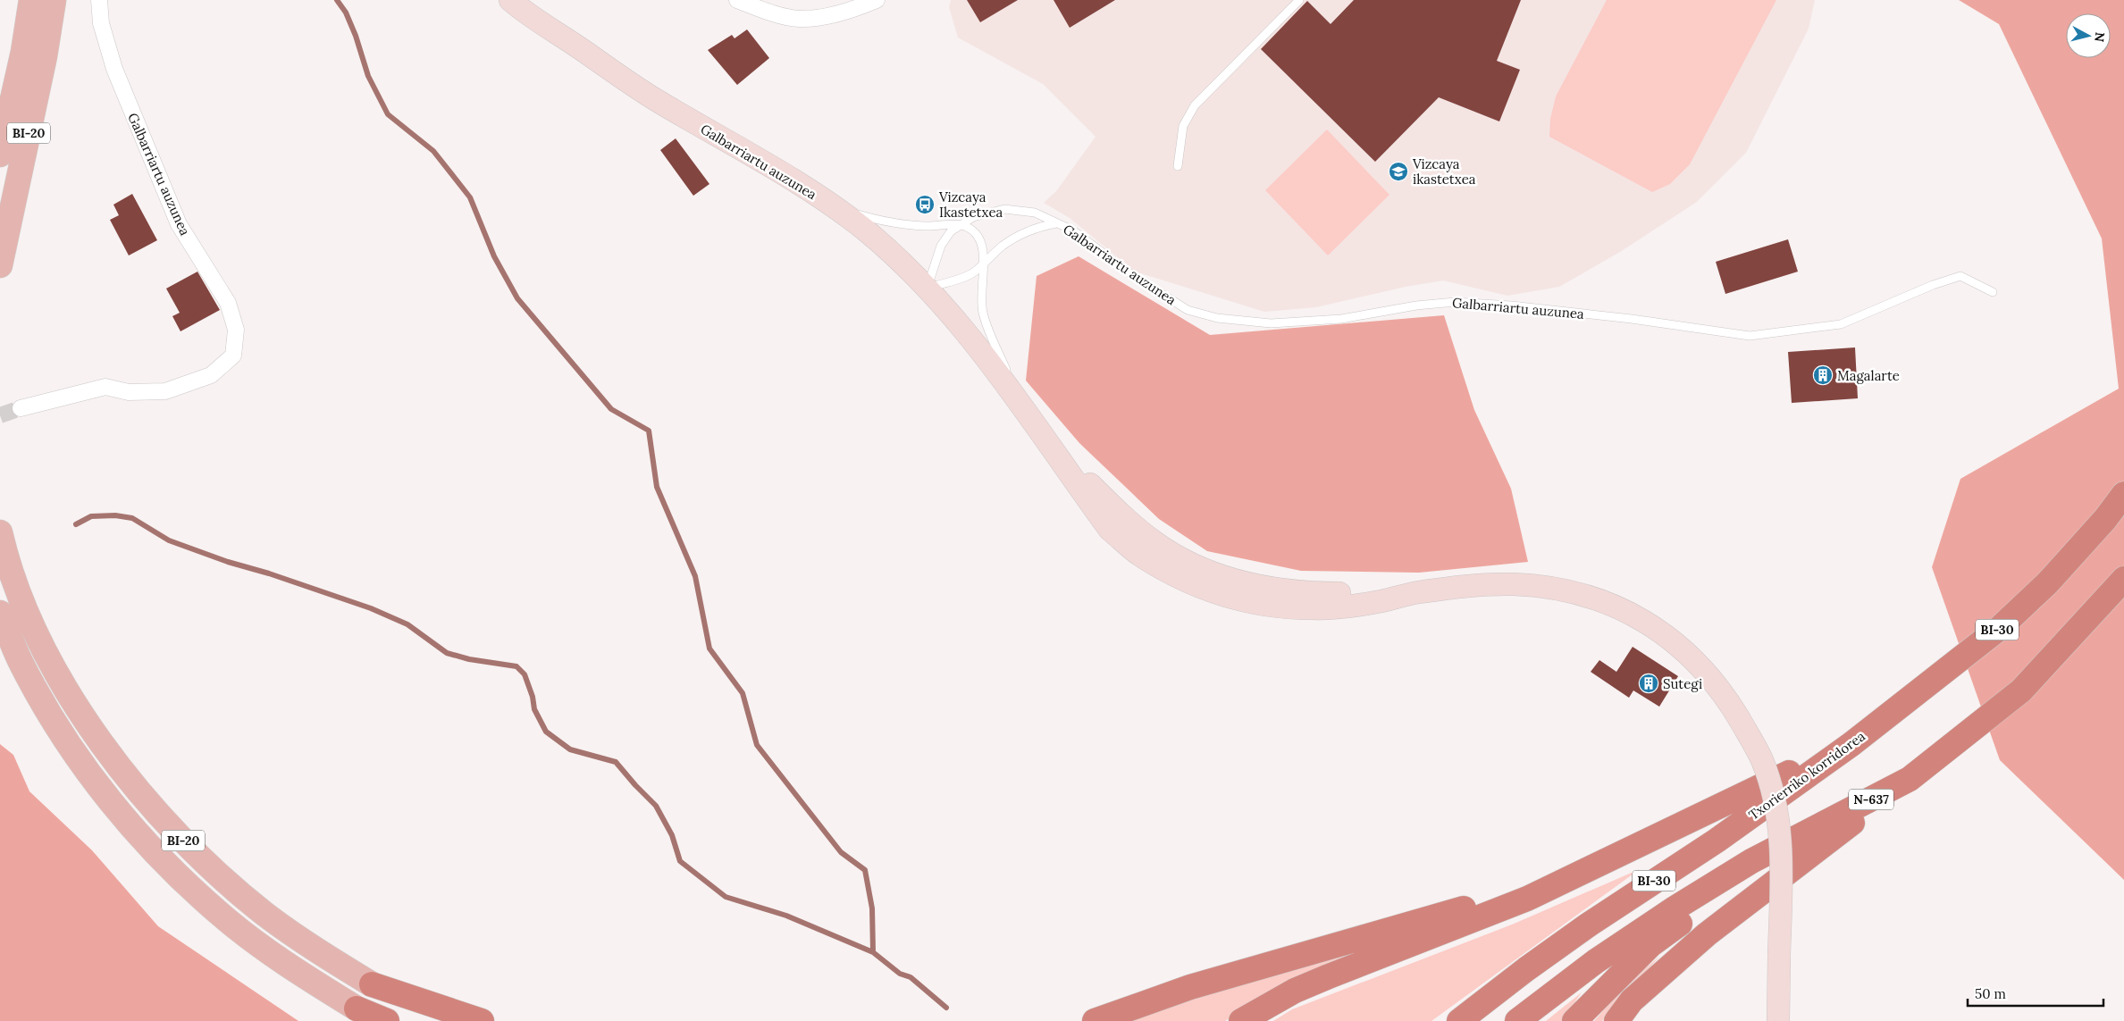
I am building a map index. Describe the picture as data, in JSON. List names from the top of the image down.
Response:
{
  "streets": {
    "highway": [
      "BI-20",
      "BI-30",
      "Txorierriko korridorea",
      "N-637"
    ],
    "street": ["Galbarriartu auzunea"]
  },
  "crossings": [
    ["BI-30", "N-637"]
  ],
  "places": {
    "school or university": ["Vizcaya ikastetxea"],
    "bus stop": ["Vizcaya Ikastetxea"],
    "building": ["Magalarte", "Sutegi"]
  },
  "scale_bar": "50 m",
  "north": "right"
}
